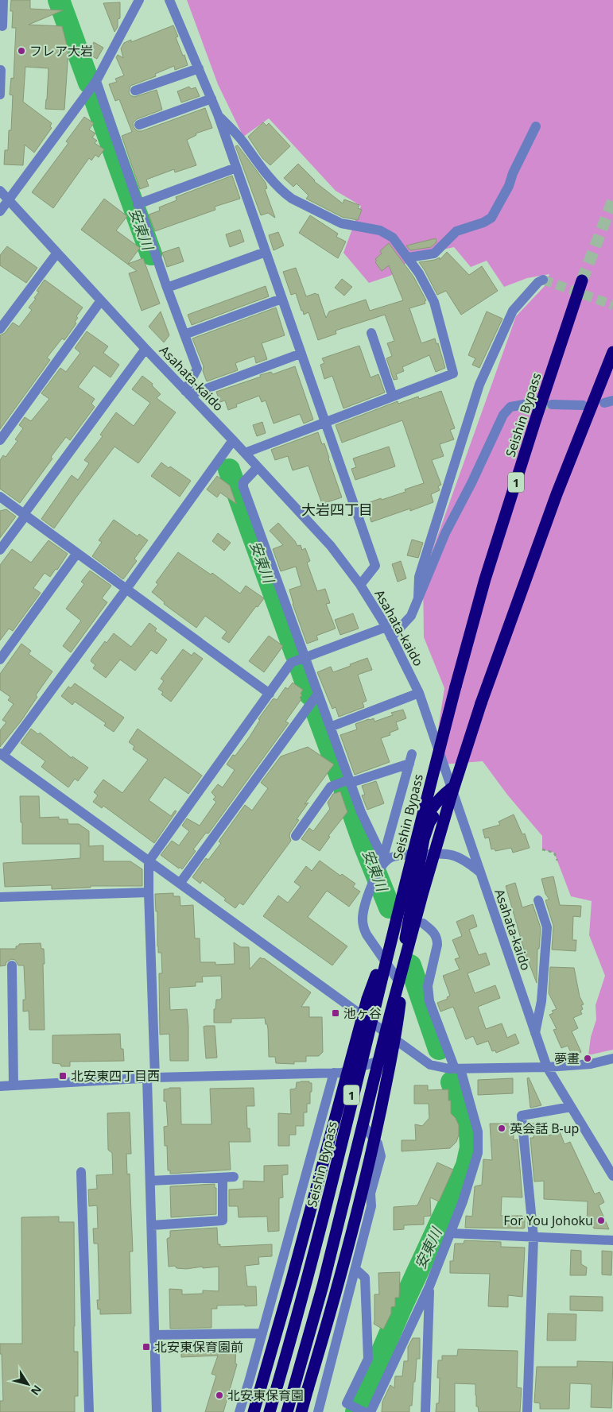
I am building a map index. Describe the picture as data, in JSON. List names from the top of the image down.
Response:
{
  "streets": {
    "highway": ["Seishin Bypass", "1"],
    "street": ["Asahata-kaido"]
  },
  "crossings": [
    ["Asahata-kaido", "1"],
    ["Seishin Bypass", "1"]
  ],
  "districts": ["大岩四丁目"],
  "water": ["安東川"],
  "places": {
    "other": [
      "フレア大岩",
      "夢畫",
      "英会話 B-up",
      "For You Johoku",
      "北安東保育園"
    ],
    "transit": ["池ヶ谷", "北安東四丁目西", "北安東保育園前"]
  },
  "north": "bottom right"
}
